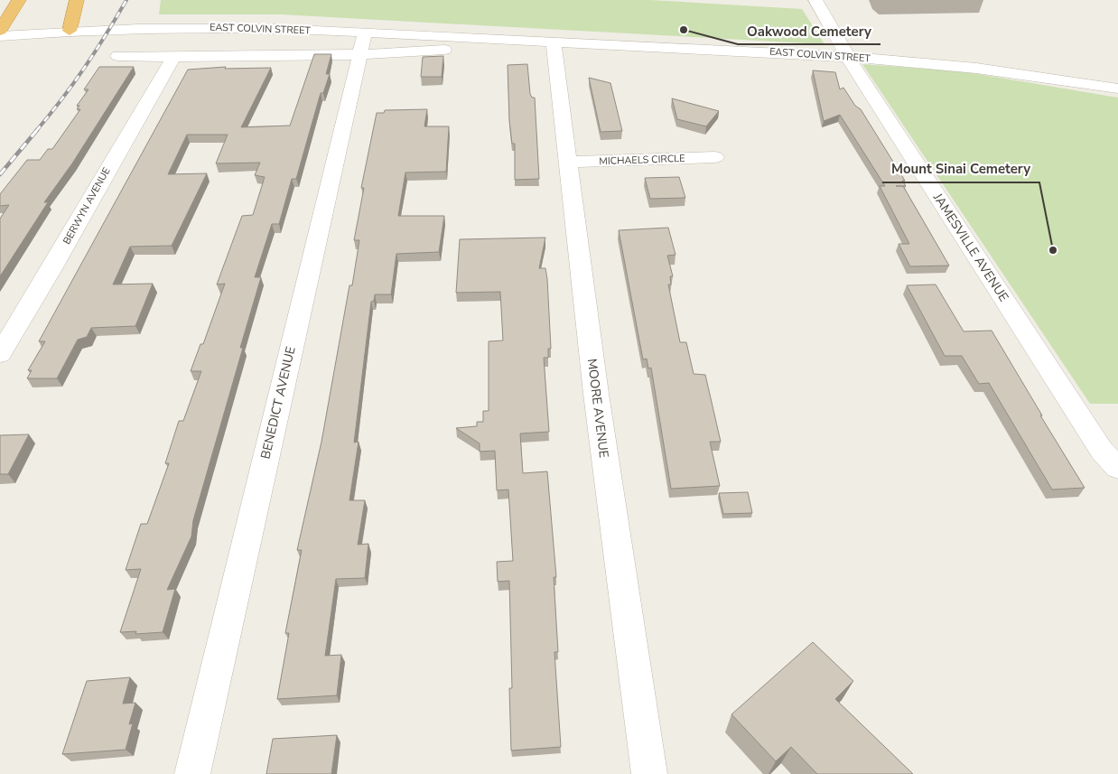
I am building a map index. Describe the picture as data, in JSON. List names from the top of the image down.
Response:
{
  "streets": {
    "street": [
      "EAST COLVIN STREET",
      "MICHAELS CIRCLE",
      "BERWYN AVENUE",
      "JAMESVILLE AVENUE",
      "BENEDICT AVENUE",
      "MOORE AVENUE"
    ]
  },
  "crossings": [
    ["EAST COLVIN STREET", "BERWYN AVENUE"],
    ["EAST COLVIN STREET", "JAMESVILLE AVENUE"],
    ["EAST COLVIN STREET", "BENEDICT AVENUE"],
    ["EAST COLVIN STREET", "MOORE AVENUE"],
    ["MICHAELS CIRCLE", "MOORE AVENUE"]
  ],
  "places": ["Oakwood Cemetery", "Mount Sinai Cemetery"]
}
